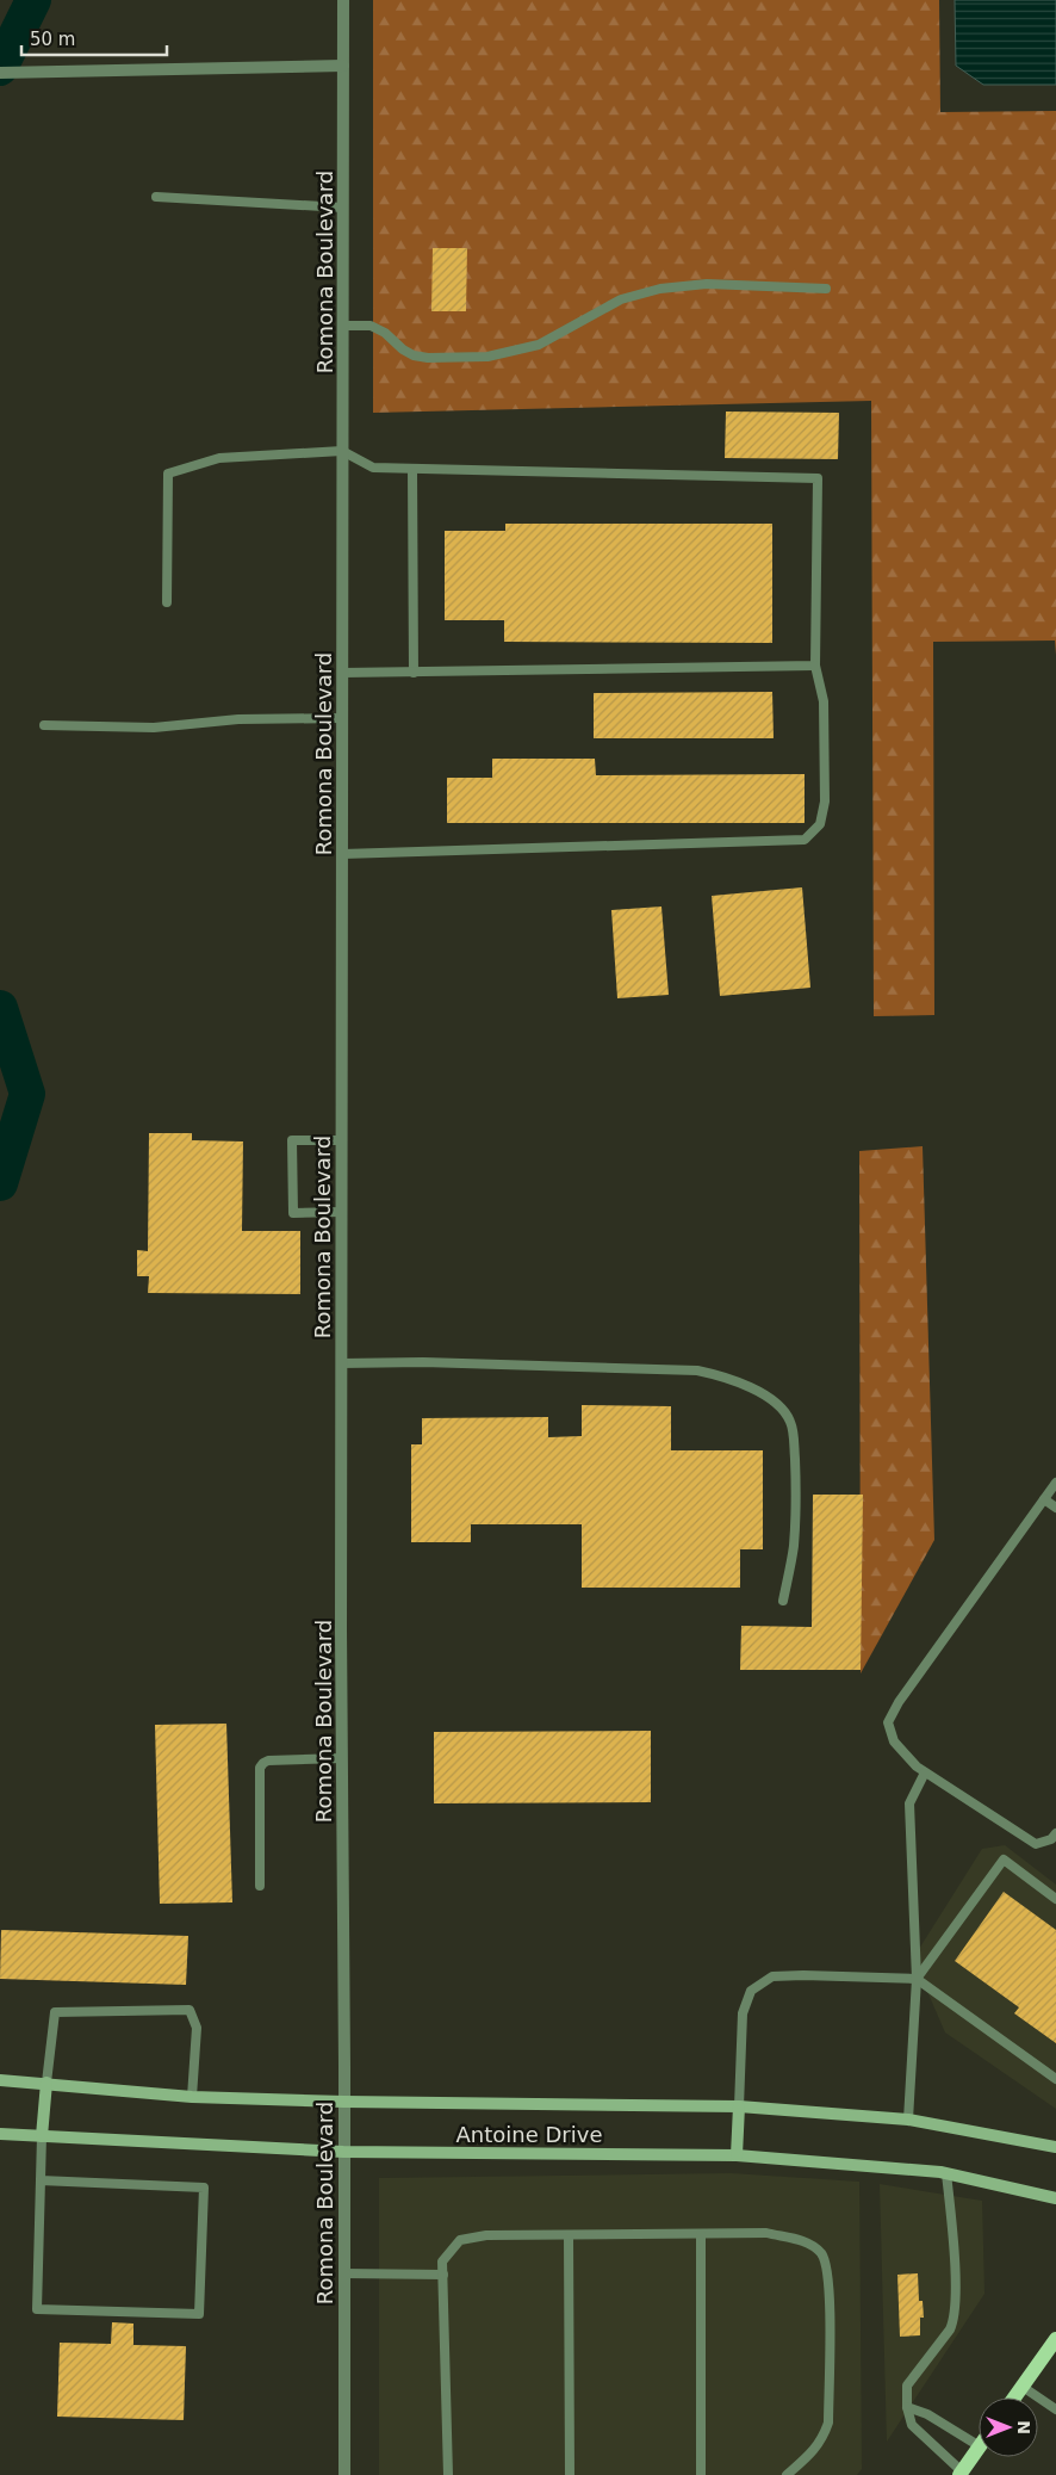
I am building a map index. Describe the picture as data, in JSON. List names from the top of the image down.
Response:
{
  "streets": {
    "main road": ["Antoine Drive"],
    "street": ["Romona Boulevard"]
  },
  "crossings": [
    ["Romona Boulevard", "Antoine Drive"]
  ],
  "scale_bar": "50 m",
  "north": "right"
}
